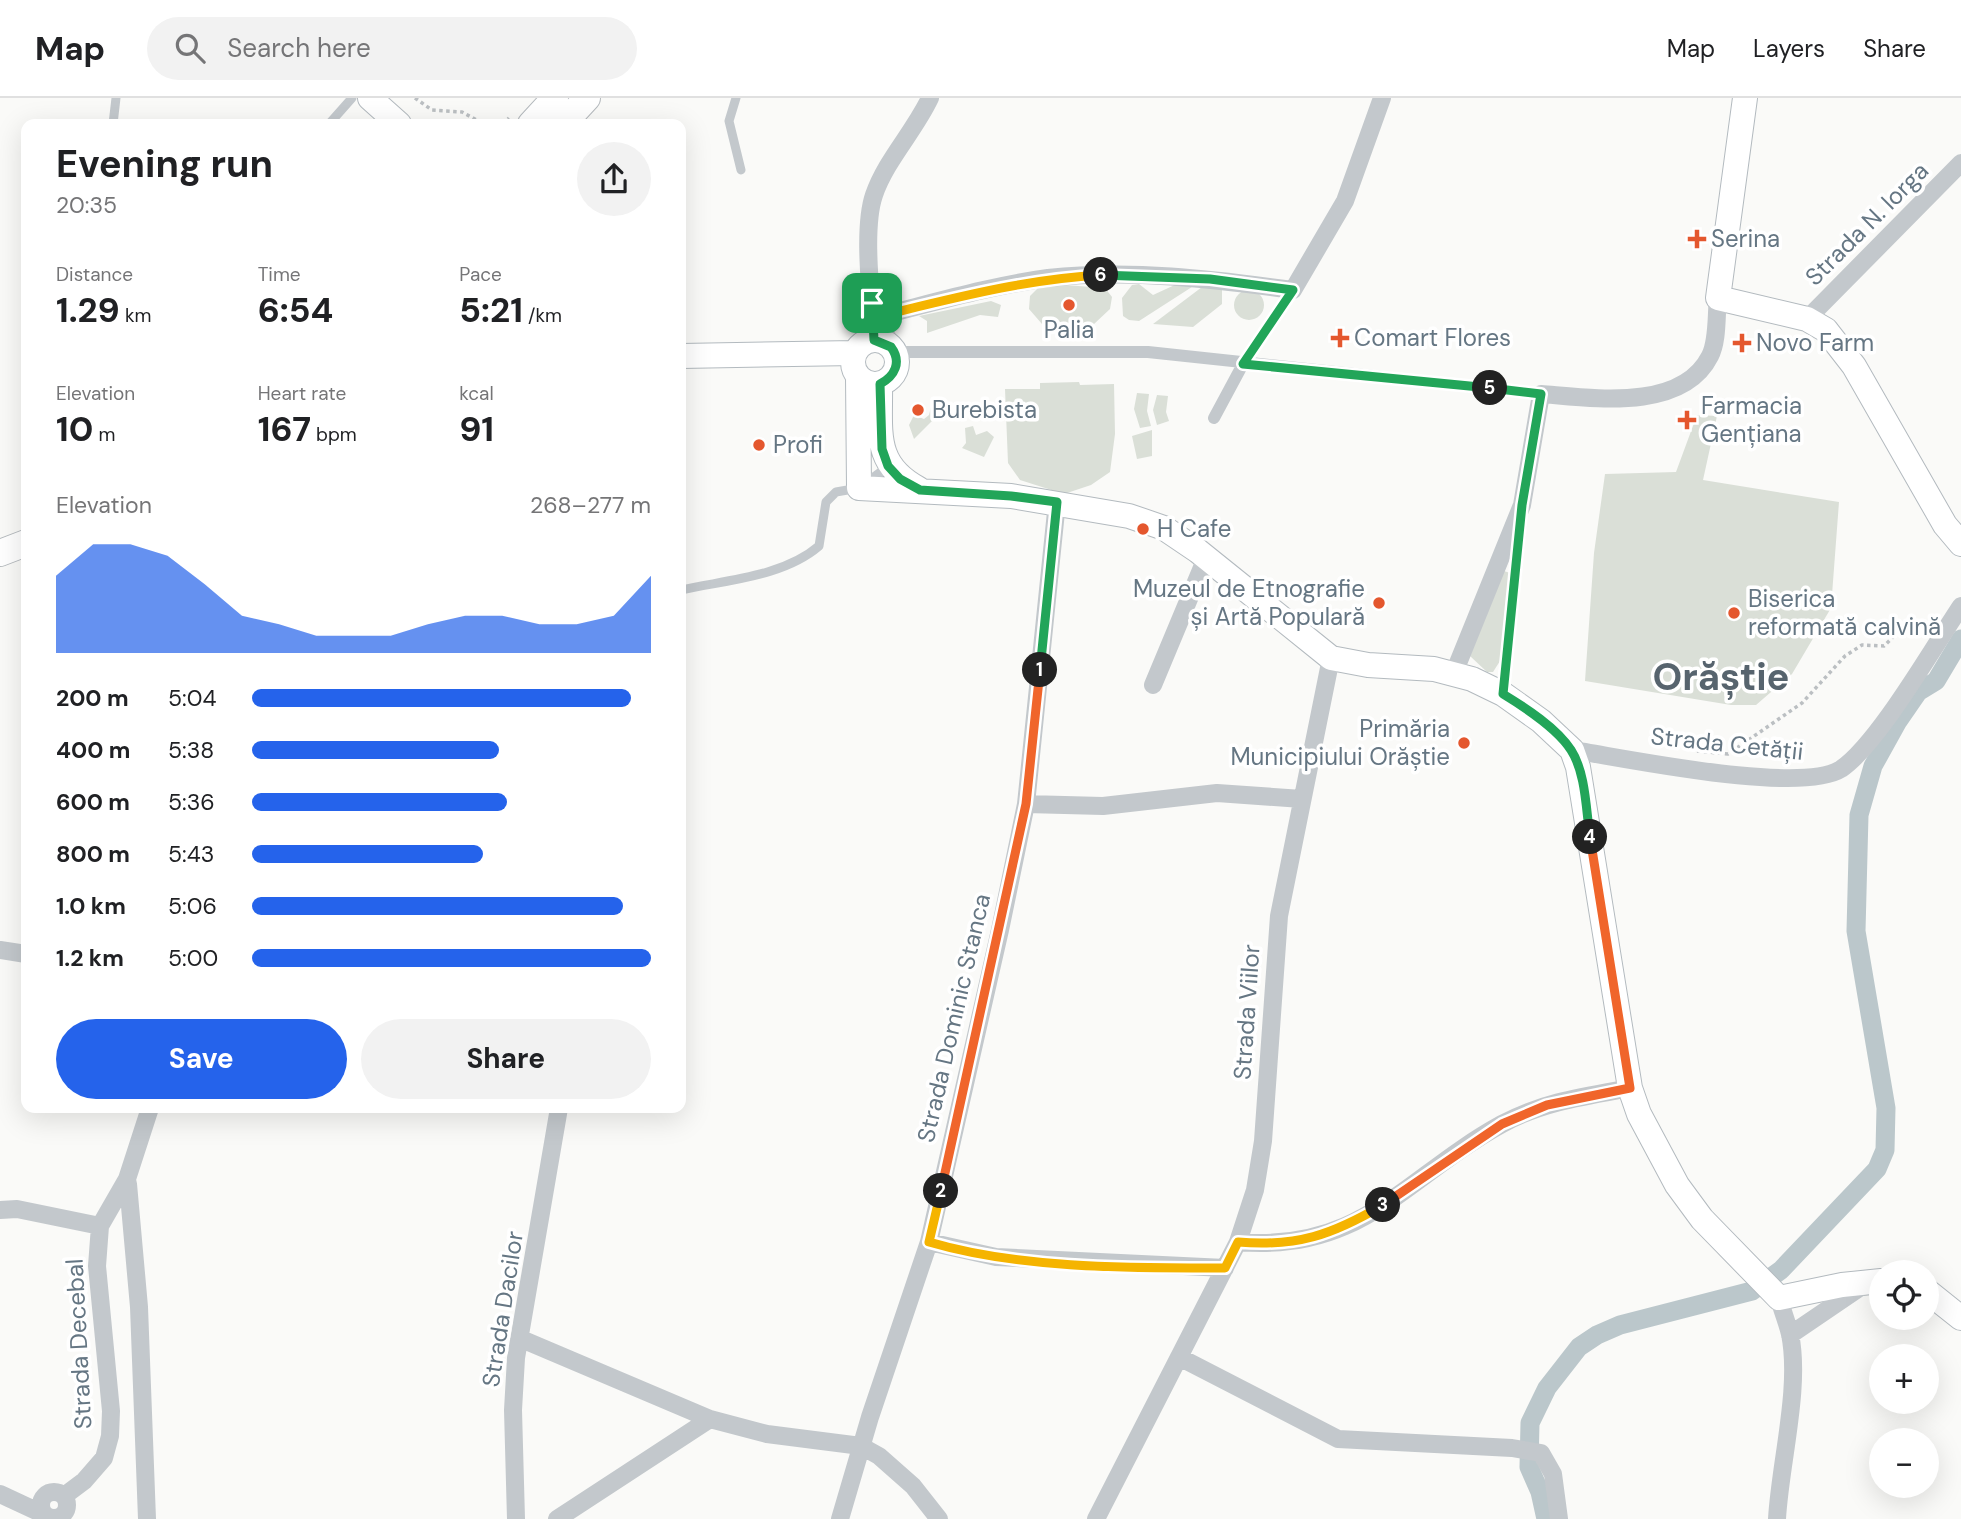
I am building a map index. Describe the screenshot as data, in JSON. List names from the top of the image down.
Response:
{
  "streets": {
    "street": [
      "Strada N. Iorga",
      "Strada Cetății",
      "Strada Viilor",
      "Strada Dominic Stanca",
      "Strada Dacilor",
      "Strada Decebal"
    ]
  },
  "districts": ["Orăștie"],
  "places": {
    "health": [
      "Serina",
      "Comart Flores",
      "Novo Farm",
      "Farmacia Gențiana"
    ],
    "other": [
      "Palia",
      "Burebista",
      "Profi",
      "H Cafe",
      "Muzeul de Etnografie și Artă Populară",
      "Biserica reformată calvină",
      "Primăria Municipiului Orăștie"
    ]
  },
  "page": {
    "header": "Map",
    "search": "Search here",
    "nav": ["Map", "Layers", "Share"],
    "heading": ["Evening run", "20:35"],
    "stats": [
      ["Distance", "1.29 km"],
      ["Time", "6:54"],
      ["Pace", "5:21 /km"],
      ["Elevation", "10 m"],
      ["Heart rate", "167 bpm"],
      ["kcal", "91"]
    ],
    "pins": [
      "6",
      "5",
      "1",
      "4",
      "2",
      "3"
    ],
    "chart": ["Elevation", "268–277 m"],
    "list": [
      {
        "name": "200 m",
        "note": "5:04"
      },
      {
        "name": "400 m",
        "note": "5:38"
      },
      {
        "name": "600 m",
        "note": "5:36"
      },
      {
        "name": "800 m",
        "note": "5:43"
      },
      {
        "name": "1.0 km",
        "note": "5:06"
      },
      {
        "name": "1.2 km",
        "note": "5:00"
      }
    ],
    "buttons": ["Save", "Share"],
    "map_buttons": ["+", "−"]
  }
}
